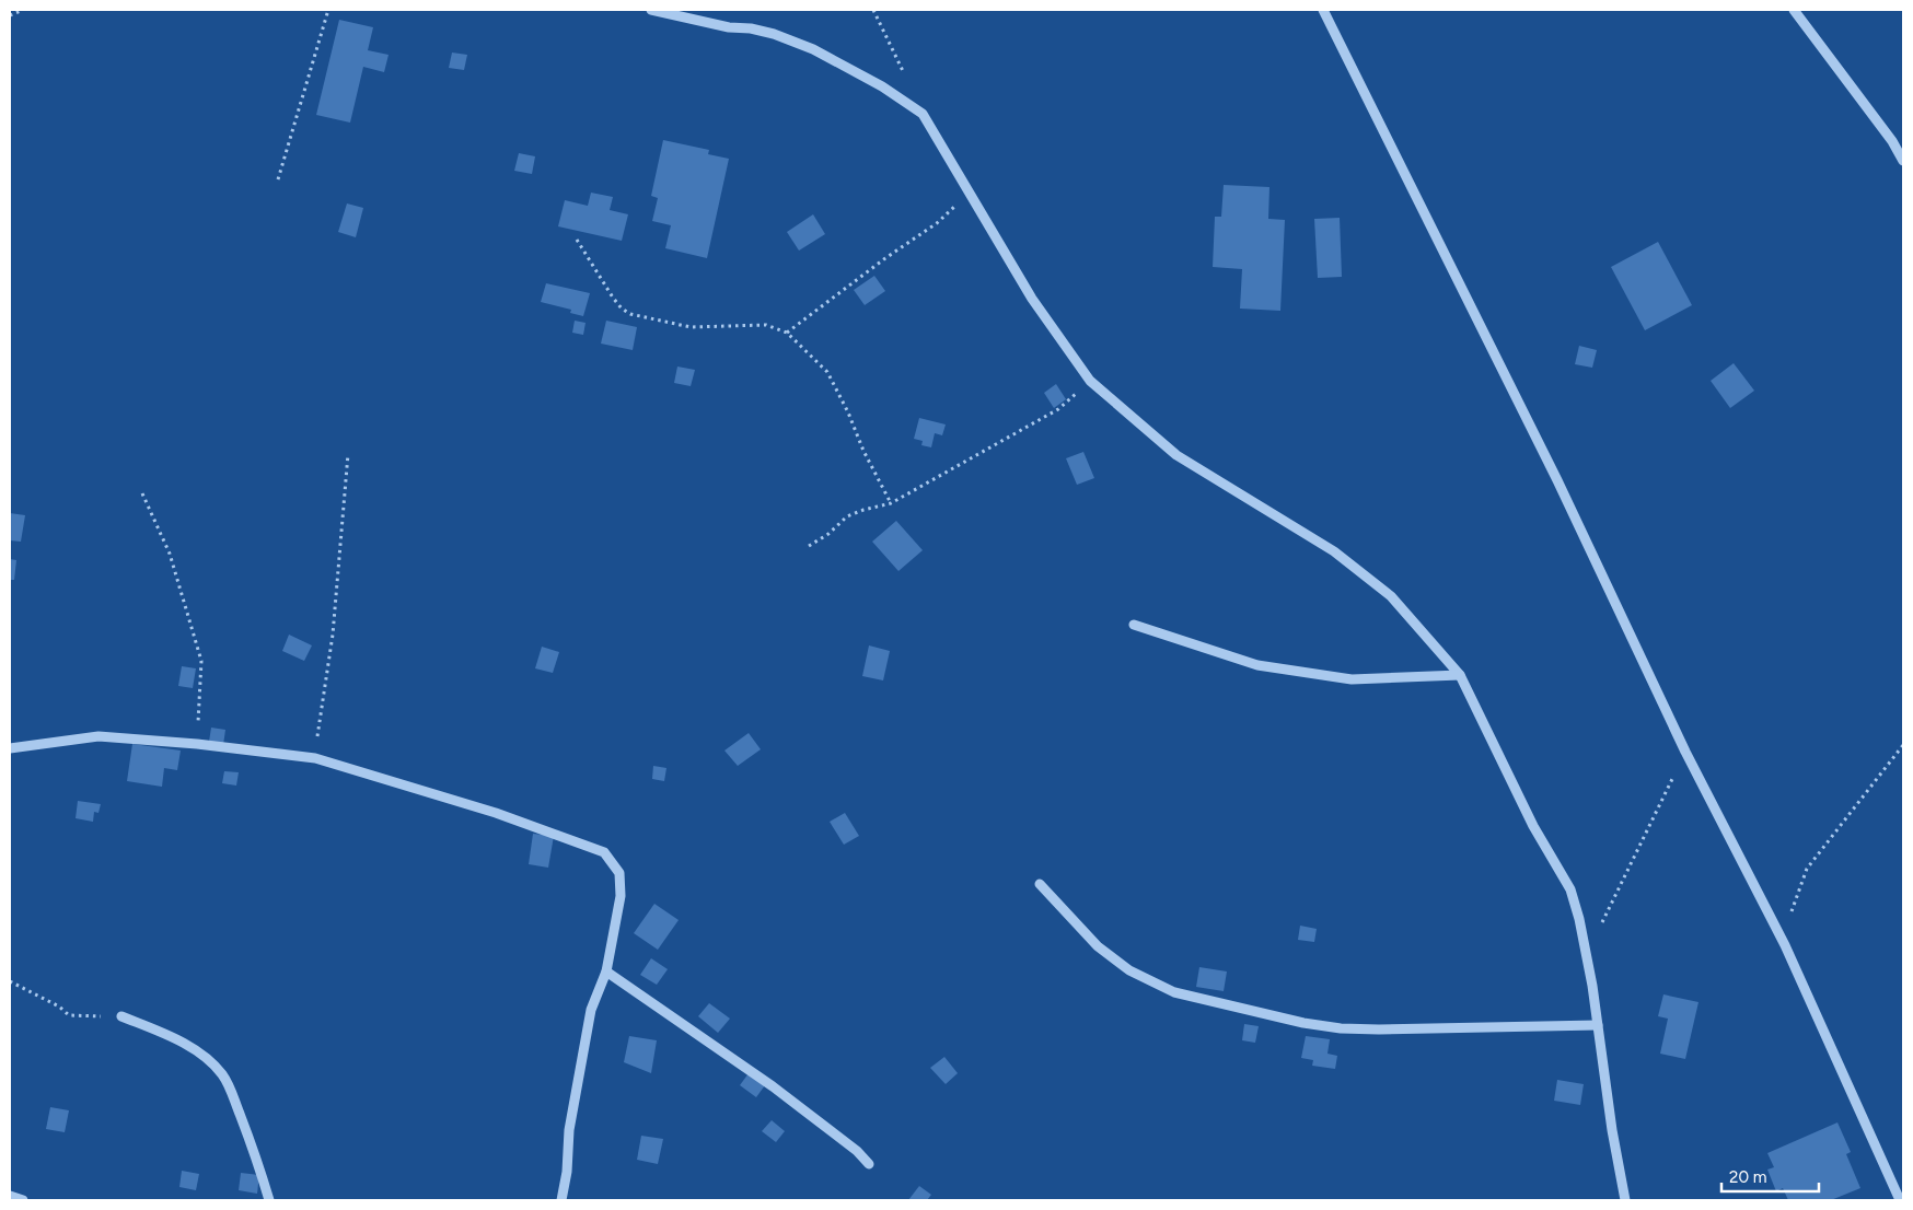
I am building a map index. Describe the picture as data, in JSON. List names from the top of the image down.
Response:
{
  "scale_bar": "20 m"
}
